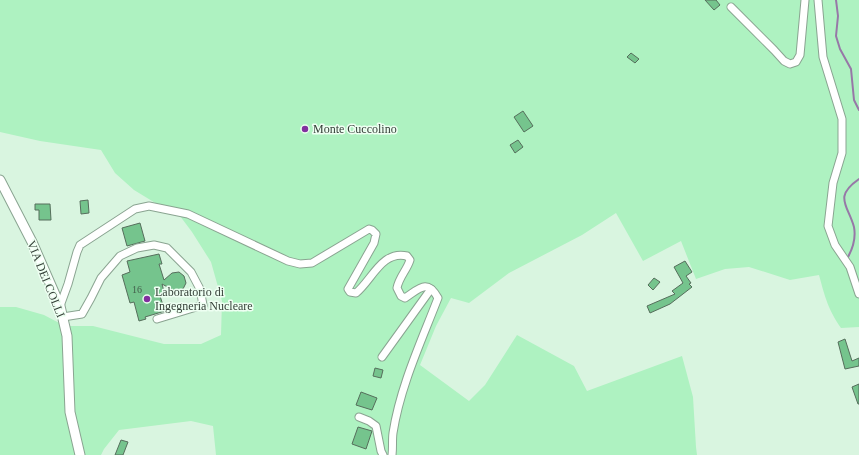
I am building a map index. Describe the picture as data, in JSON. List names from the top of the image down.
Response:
{
  "streets": {
    "main road": ["VIA DEI COLLI"]
  },
  "places": ["Monte Cuccolino", "Laboratorio di Ingegneria Nucleare"],
  "house_numbers": ["16"]
}
